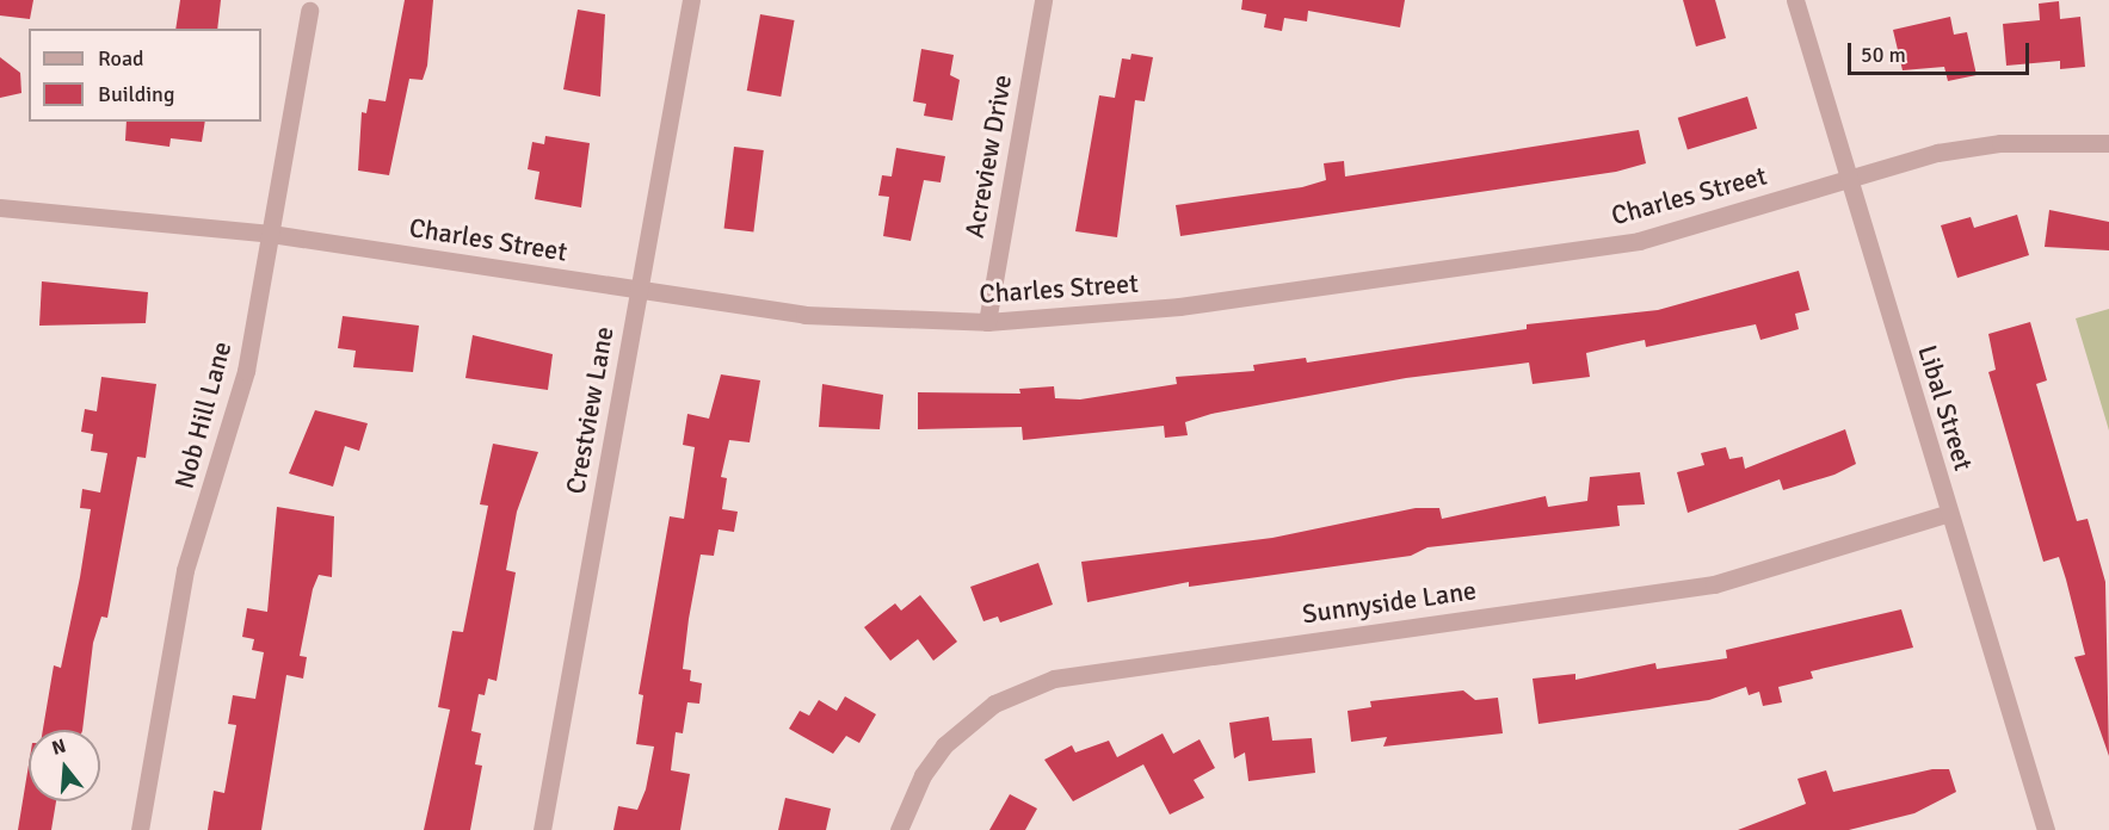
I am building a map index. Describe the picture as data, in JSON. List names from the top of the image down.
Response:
{
  "streets": {
    "street": [
      "Acreview Drive",
      "Charles Street",
      "Libal Street",
      "Crestview Lane",
      "Nob Hill Lane",
      "Sunnyside Lane"
    ]
  },
  "crossings": [
    ["Acreview Drive", "Charles Street"],
    ["Charles Street", "Libal Street"],
    ["Charles Street", "Crestview Lane"],
    ["Charles Street", "Nob Hill Lane"],
    ["Libal Street", "Sunnyside Lane"]
  ],
  "legend": ["Road", "Building"],
  "scale_bar": "50 m",
  "north": "top"
}
